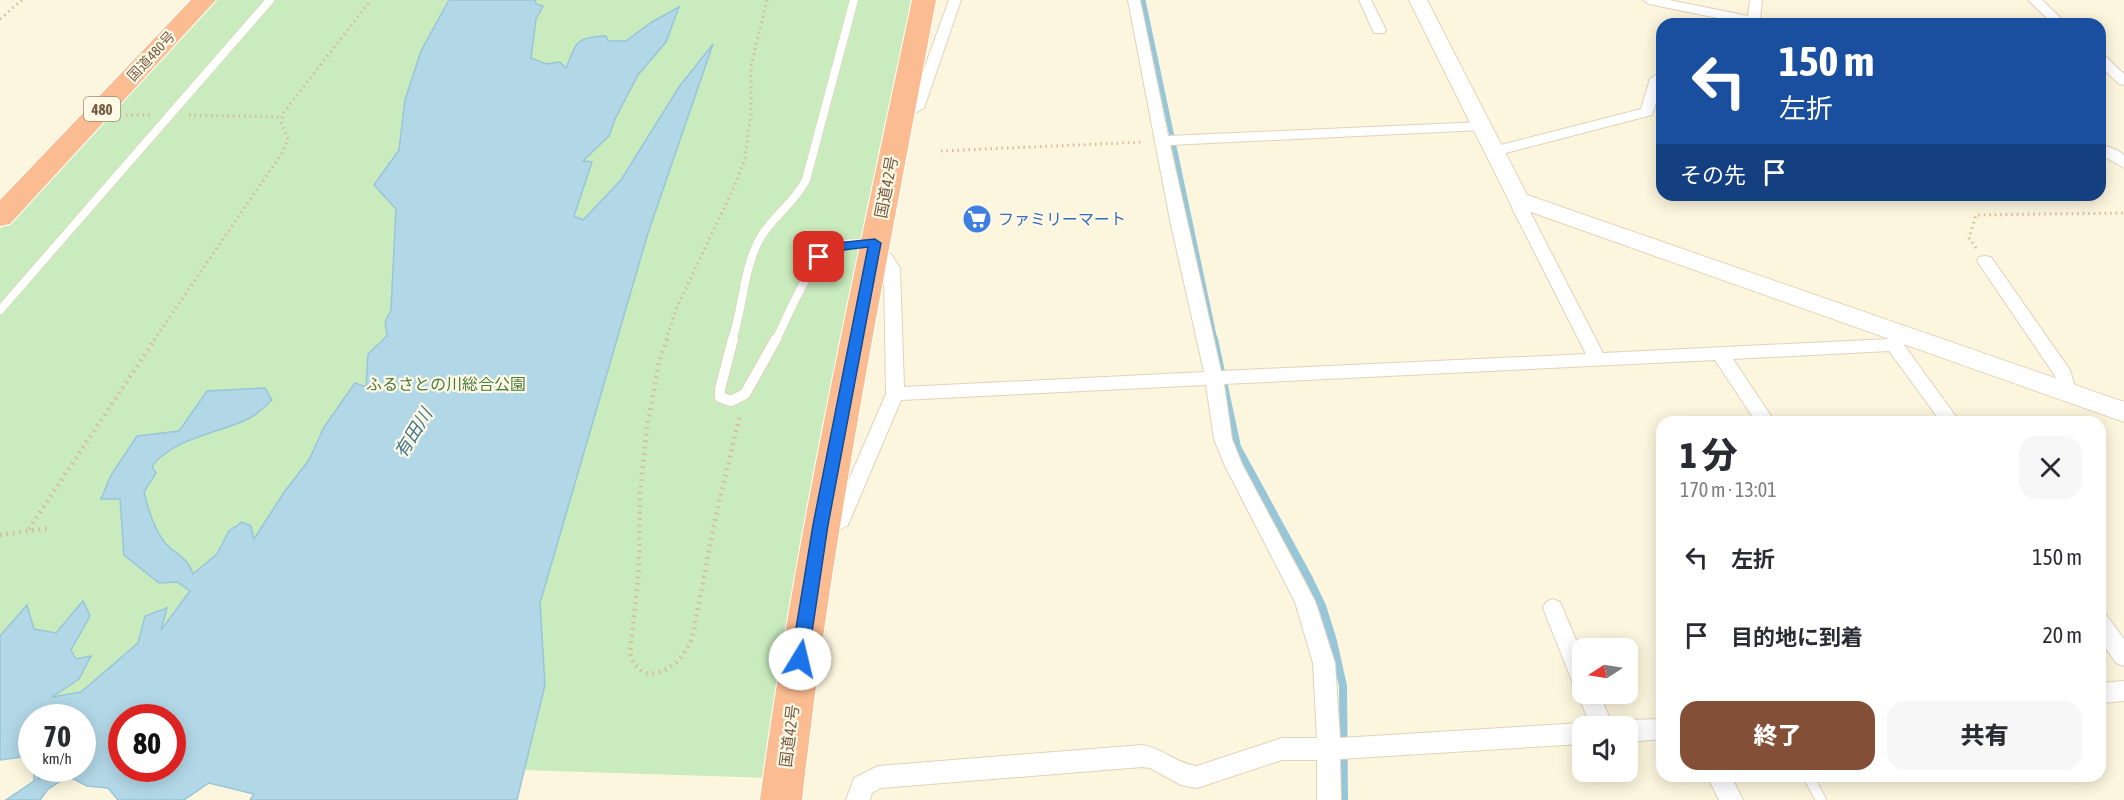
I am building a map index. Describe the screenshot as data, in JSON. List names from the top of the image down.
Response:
{
  "streets": {
    "highway": ["国道480号", "480", "国道42号"]
  },
  "water": ["有田川"],
  "parks": ["ふるさとの川総合公園"],
  "places": {
    "supermarket": ["ファミリーマート"]
  },
  "north": "left",
  "page": {
    "turn": ["150 m", "左折"],
    "then": "その先",
    "heading": ["1 分", "170 m · 13:01"],
    "list": [
      {
        "name": "左折",
        "value": "150 m"
      },
      {
        "name": "目的地に到着",
        "value": "20 m"
      }
    ],
    "buttons": ["終了", "共有"],
    "speed": "70 km/h",
    "limit": "80"
  }
}
